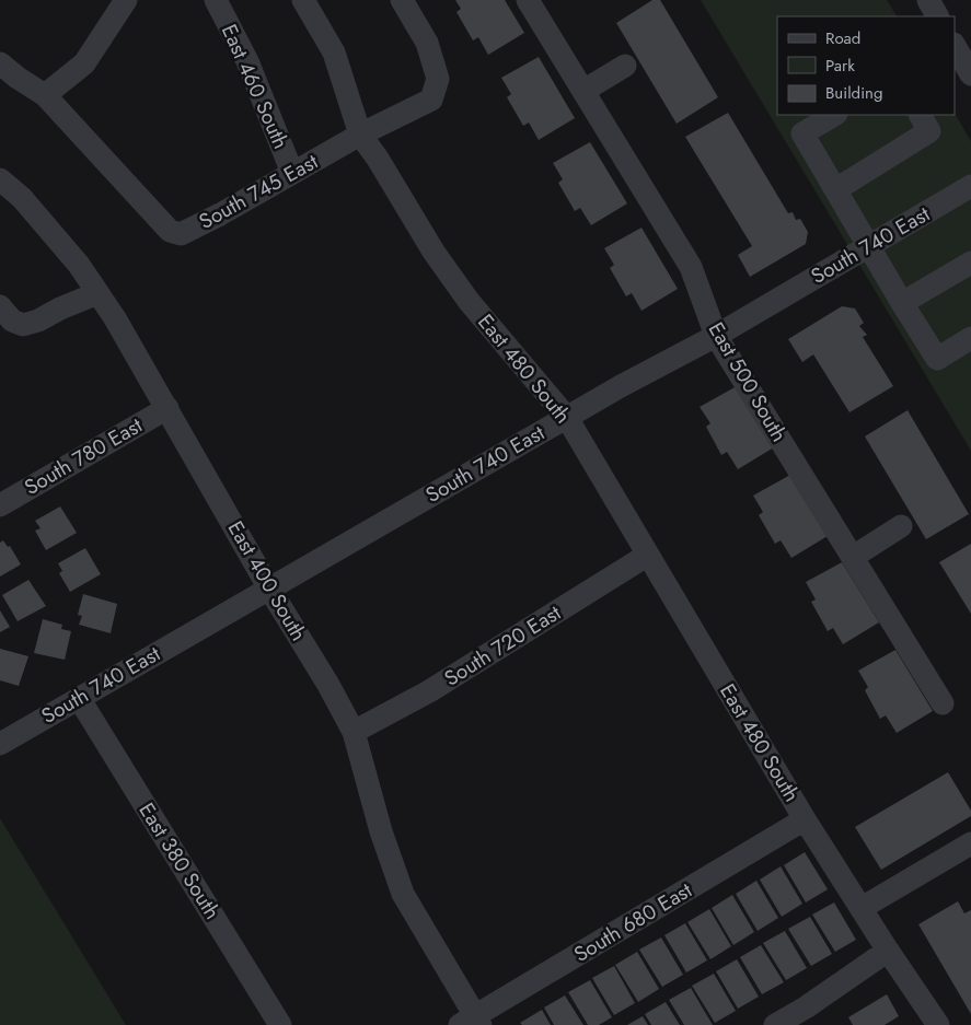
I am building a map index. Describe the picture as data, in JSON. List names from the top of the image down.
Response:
{
  "streets": {
    "street": [
      "East 460 South",
      "South 745 East",
      "South 740 East",
      "East 480 South",
      "East 500 South",
      "South 780 East",
      "East 400 South",
      "South 720 East",
      "East 380 South",
      "South 680 East"
    ]
  },
  "crossings": [
    ["East 460 South", "South 745 East"],
    ["South 745 East", "East 480 South"],
    ["South 740 East", "East 480 South"],
    ["South 740 East", "East 500 South"],
    ["South 740 East", "East 400 South"],
    ["South 740 East", "East 380 South"],
    ["East 480 South", "South 720 East"],
    ["East 480 South", "South 680 East"],
    ["South 780 East", "East 400 South"],
    ["East 400 South", "South 720 East"],
    ["East 400 South", "South 680 East"]
  ],
  "legend": ["Road", "Park", "Building"]
}
